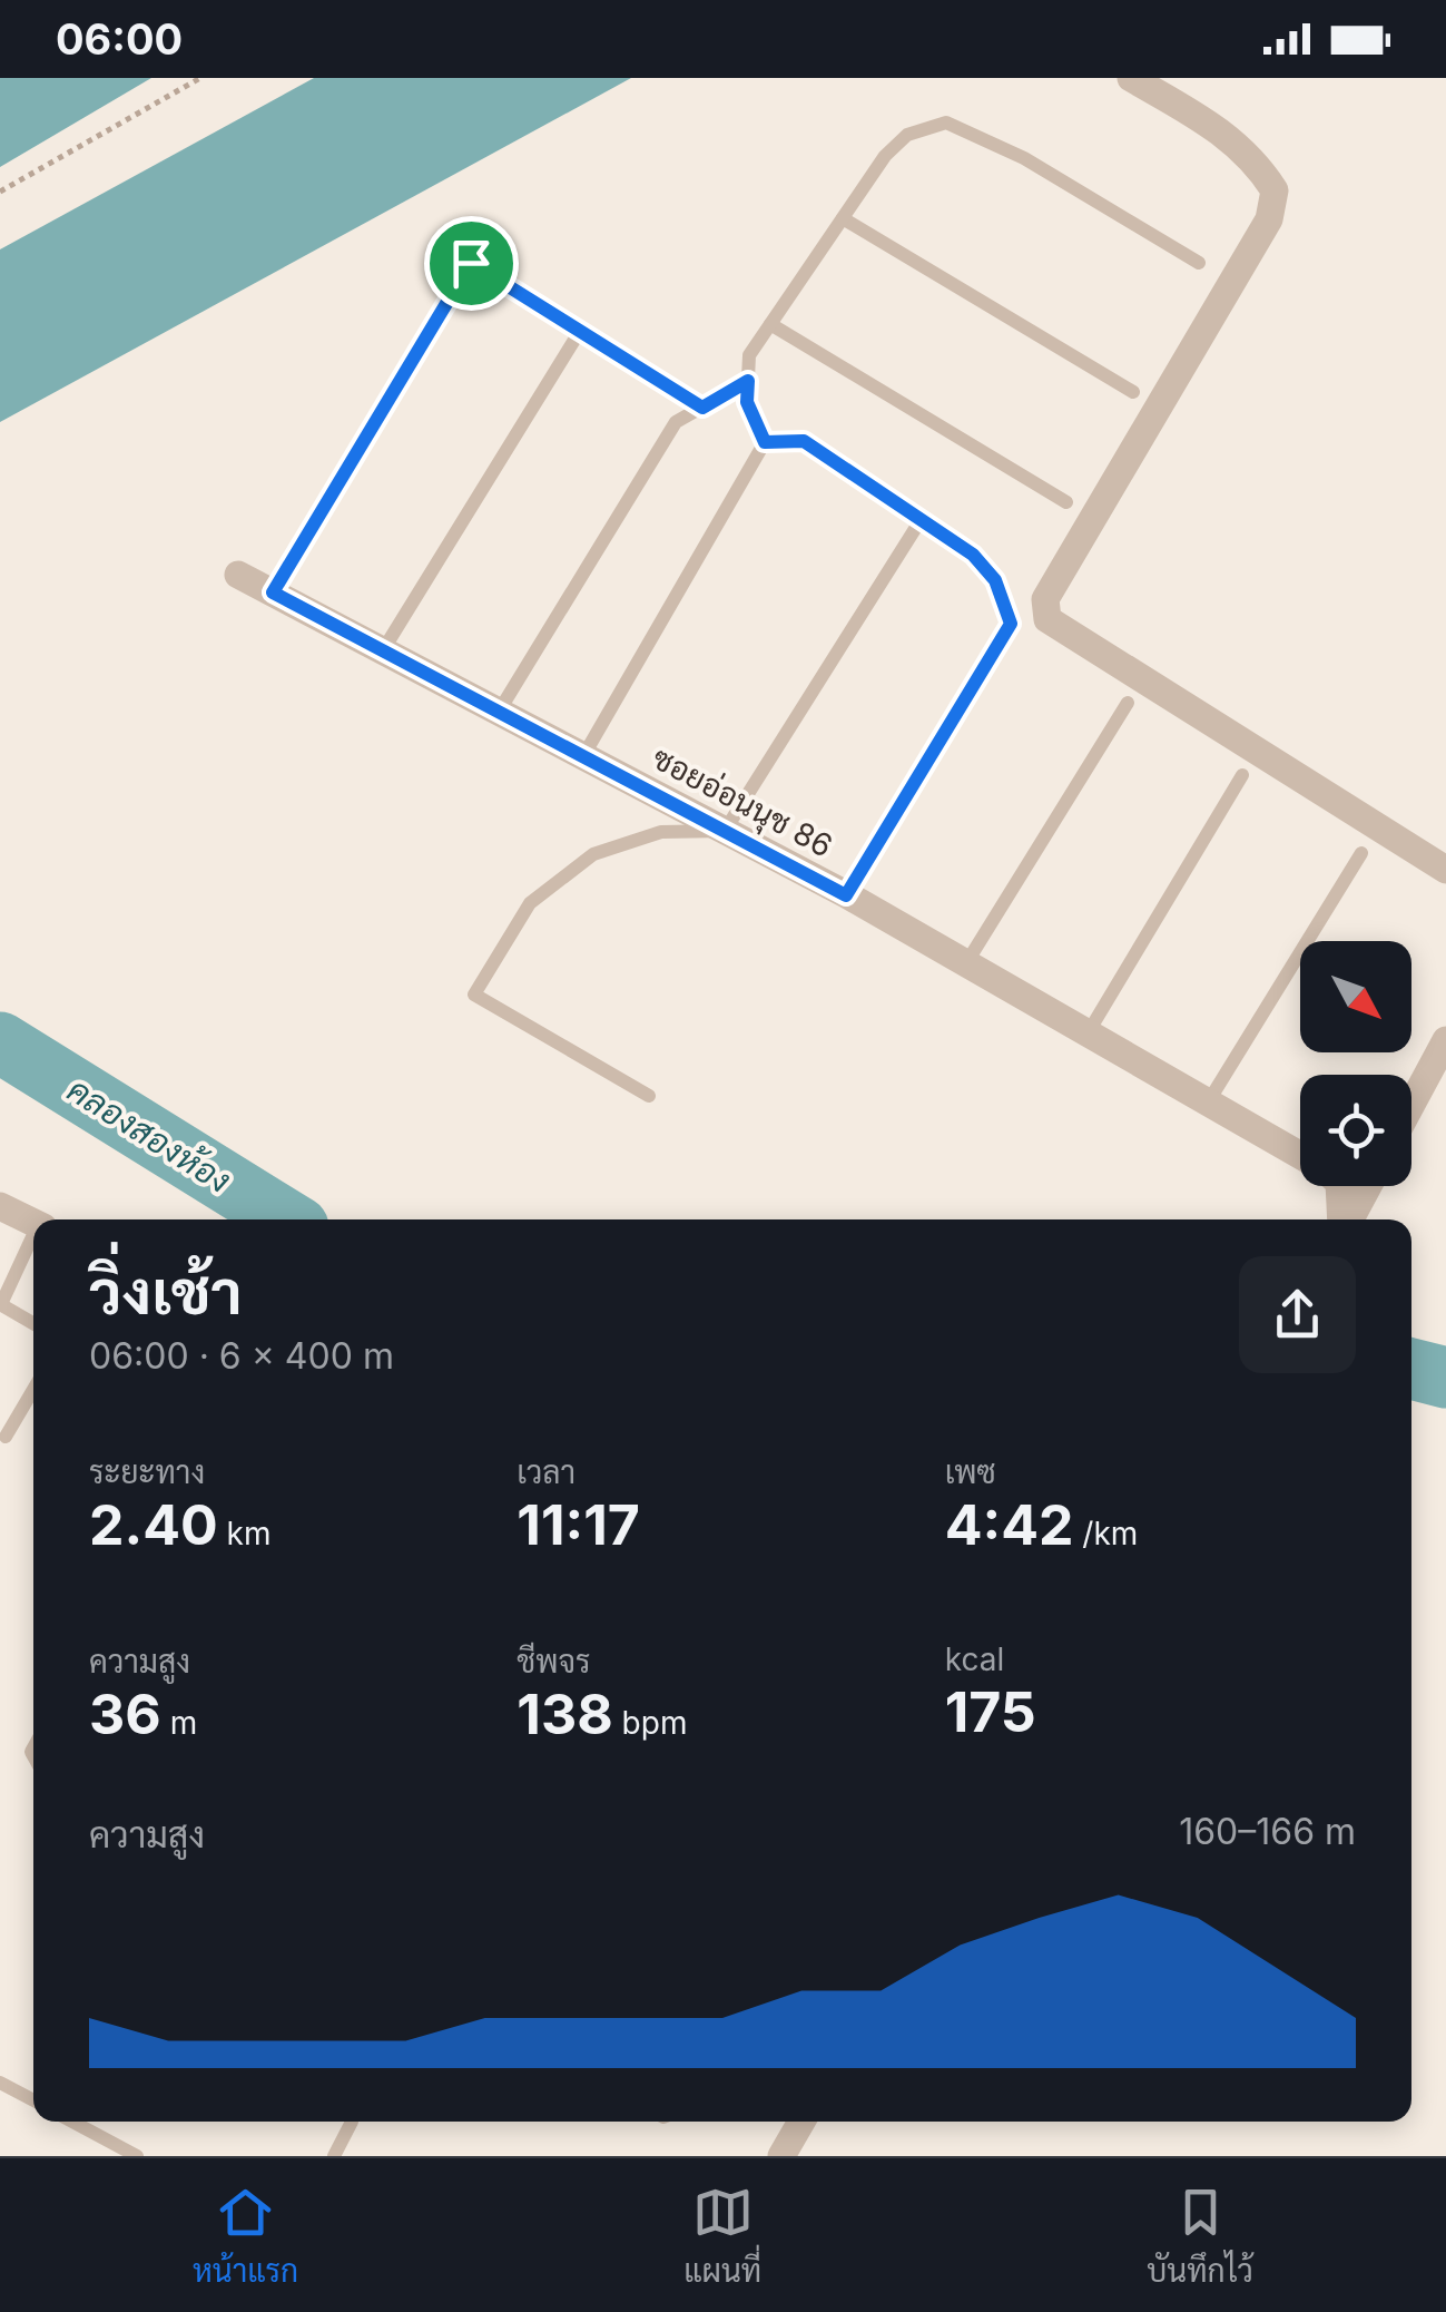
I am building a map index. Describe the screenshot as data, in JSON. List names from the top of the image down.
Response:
{
  "streets": {
    "street": ["ซอยอ่อนนุช 86"]
  },
  "water": ["คลองสองห้อง"],
  "north": "bottom right",
  "page": {
    "status": "06:00",
    "heading": ["วิ่งเช้า", "06:00 · 6 × 400 m"],
    "stats": [
      ["ระยะทาง", "2.40 km"],
      ["เวลา", "11:17"],
      ["เพซ", "4:42 /km"],
      ["ความสูง", "36 m"],
      ["ชีพจร", "138 bpm"],
      ["kcal", "175"]
    ],
    "chart": ["ความสูง", "160–166 m"],
    "tabs": ["หน้าแรก", "แผนที่", "บันทึกไว้"]
  }
}
